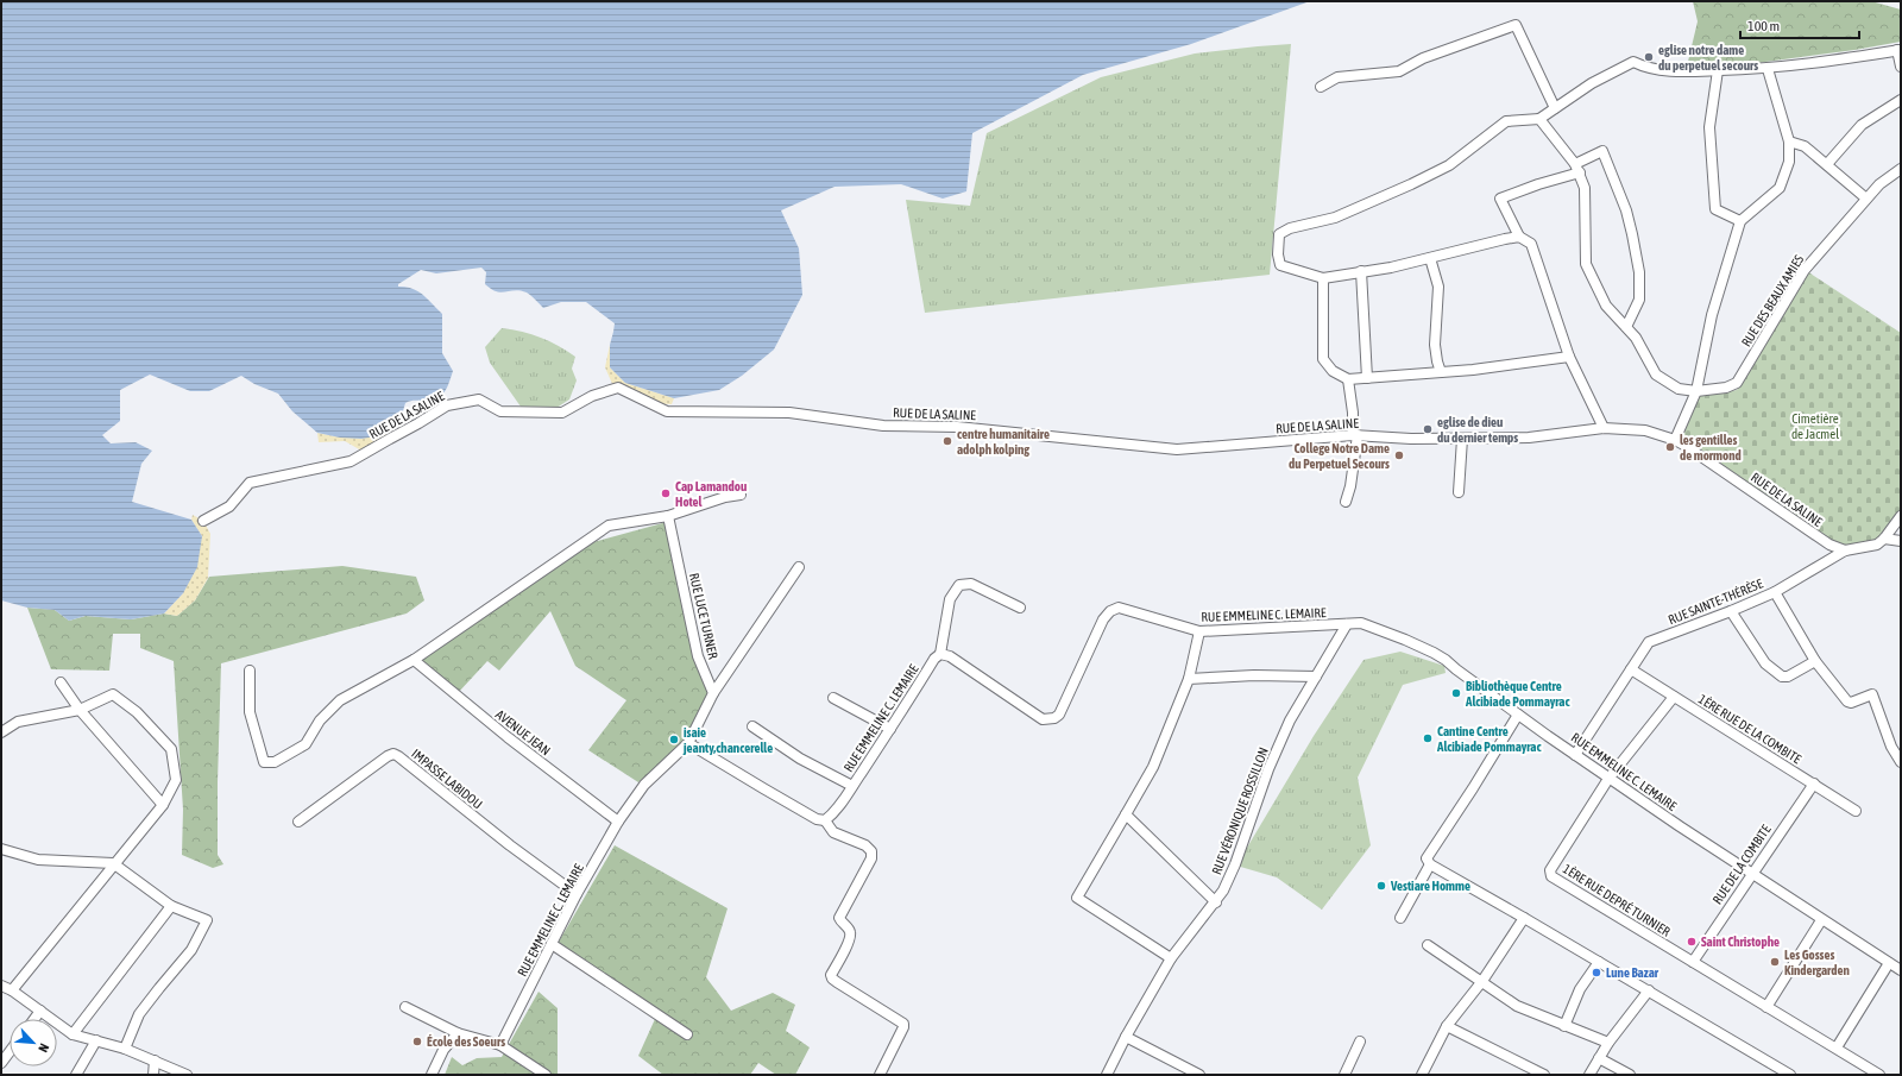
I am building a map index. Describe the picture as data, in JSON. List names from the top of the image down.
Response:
{
  "streets": {
    "street": [
      "RUE DES BEAUX AMIES",
      "RUE DE LA SALINE",
      "RUE SAINTE-THÉRÈSE",
      "RUE EMMELINE C. LEMAIRE",
      "RUE LUCE TURNER",
      "1ÈRE RUE DE LA COMBITE",
      "AVENUE JEAN",
      "IMPASSE LABIDOU",
      "RUE VÉRONIQUE ROSSILLON",
      "RUE DE LA COMBITE",
      "1ÈRE RUE DEPRÉ TURNIER"
    ]
  },
  "crossings": [
    ["RUE DE LA SALINE", "RUE SAINTE-THÉRÈSE"],
    ["RUE SAINTE-THÉRÈSE", "RUE EMMELINE C. LEMAIRE"],
    ["RUE SAINTE-THÉRÈSE", "1ÈRE RUE DE LA COMBITE"],
    ["RUE EMMELINE C. LEMAIRE", "AVENUE JEAN"],
    ["RUE EMMELINE C. LEMAIRE", "IMPASSE LABIDOU"],
    ["RUE EMMELINE C. LEMAIRE", "RUE VÉRONIQUE ROSSILLON"],
    ["RUE EMMELINE C. LEMAIRE", "RUE DE LA COMBITE"],
    ["RUE EMMELINE C. LEMAIRE", "1ÈRE RUE DEPRÉ TURNIER"],
    ["1ÈRE RUE DE LA COMBITE", "RUE DE LA COMBITE"],
    ["1ÈRE RUE DE LA COMBITE", "1ÈRE RUE DEPRÉ TURNIER"],
    ["RUE DE LA COMBITE", "1ÈRE RUE DEPRÉ TURNIER"]
  ],
  "parks": ["Cimetière de Jacmel"],
  "places": [
    "eglise notre dame du perpetuel secours",
    "eglise de dieu du dernier temps",
    "centre humanitaire adolph kolping",
    "les gentilles de mormond",
    "College Notre Dame du Perpetuel Secours",
    "Cap Lamandou Hotel",
    "Bibliothèque Centre Alcibiade Pommayrac",
    "Cantine Centre Alcibiade Pommayrac",
    "isaie jeanty,chancerelle",
    "Vestiare Homme",
    "Saint Christophe",
    "Les Gosses Kindergarden",
    "Lune Bazar",
    "École des Soeurs"
  ],
  "scale_bar": "100 m",
  "north": "bottom right"
}
